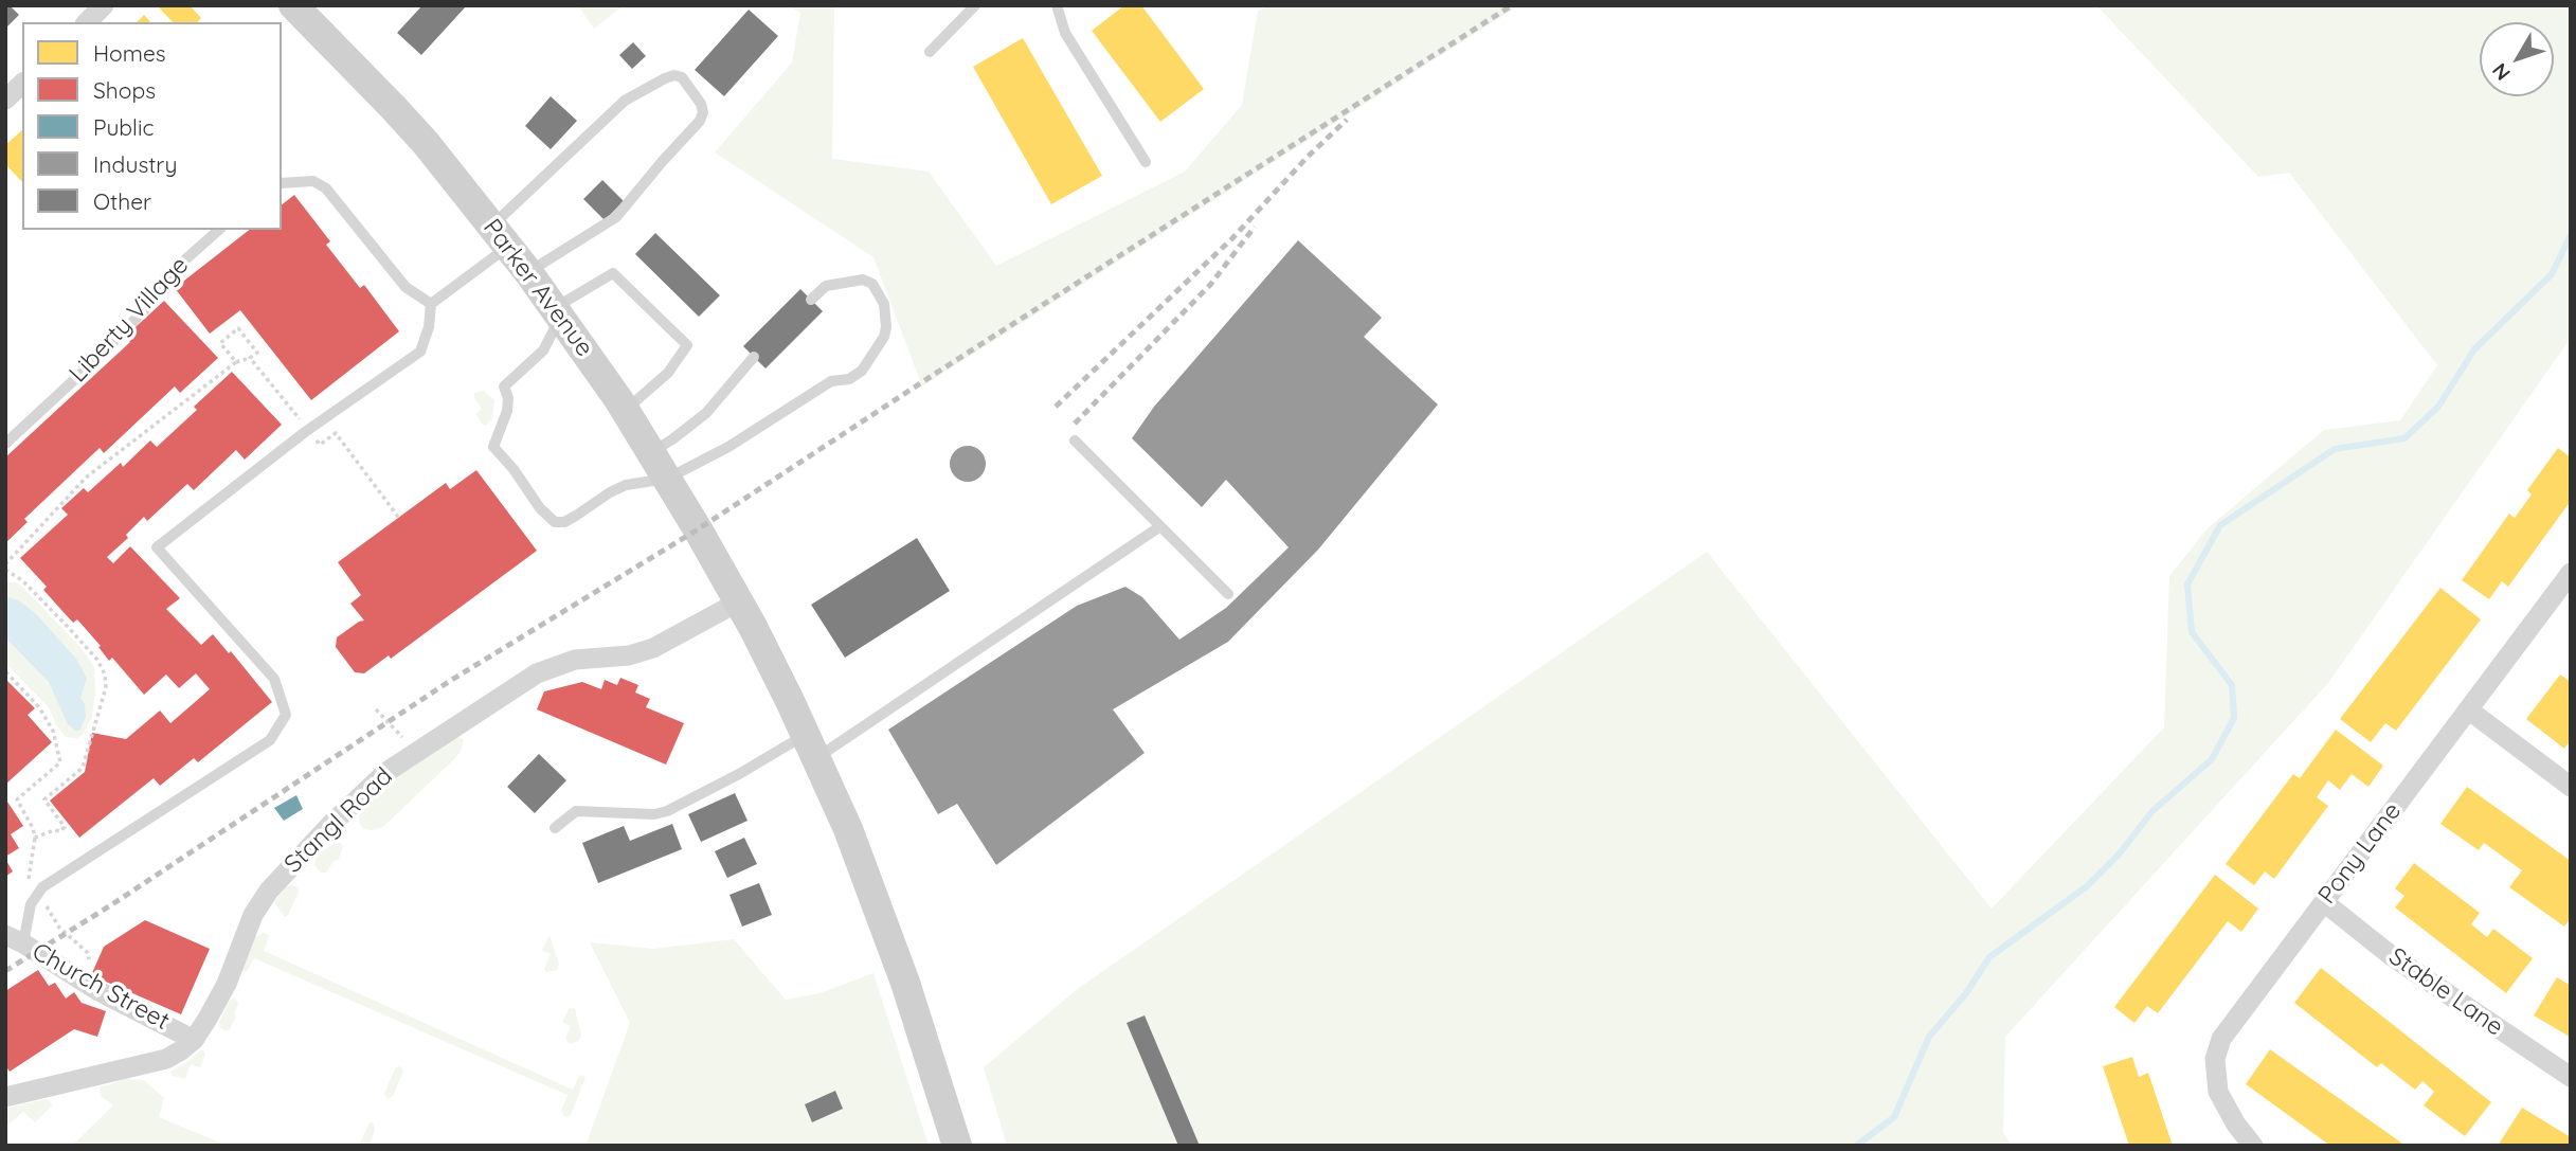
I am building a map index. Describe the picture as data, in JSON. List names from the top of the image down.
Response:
{
  "streets": {
    "main road": ["Parker Avenue"],
    "street": [
      "Stangl Road",
      "Pony Lane",
      "Church Street",
      "Stable Lane"
    ],
    "lane": ["Liberty Village"]
  },
  "crossings": [
    ["Parker Avenue", "Stangl Road"],
    ["Stangl Road", "Church Street"],
    ["Pony Lane", "Stable Lane"]
  ],
  "legend": [
    "Homes",
    "Shops",
    "Public",
    "Industry",
    "Other"
  ],
  "north": "bottom left"
}
